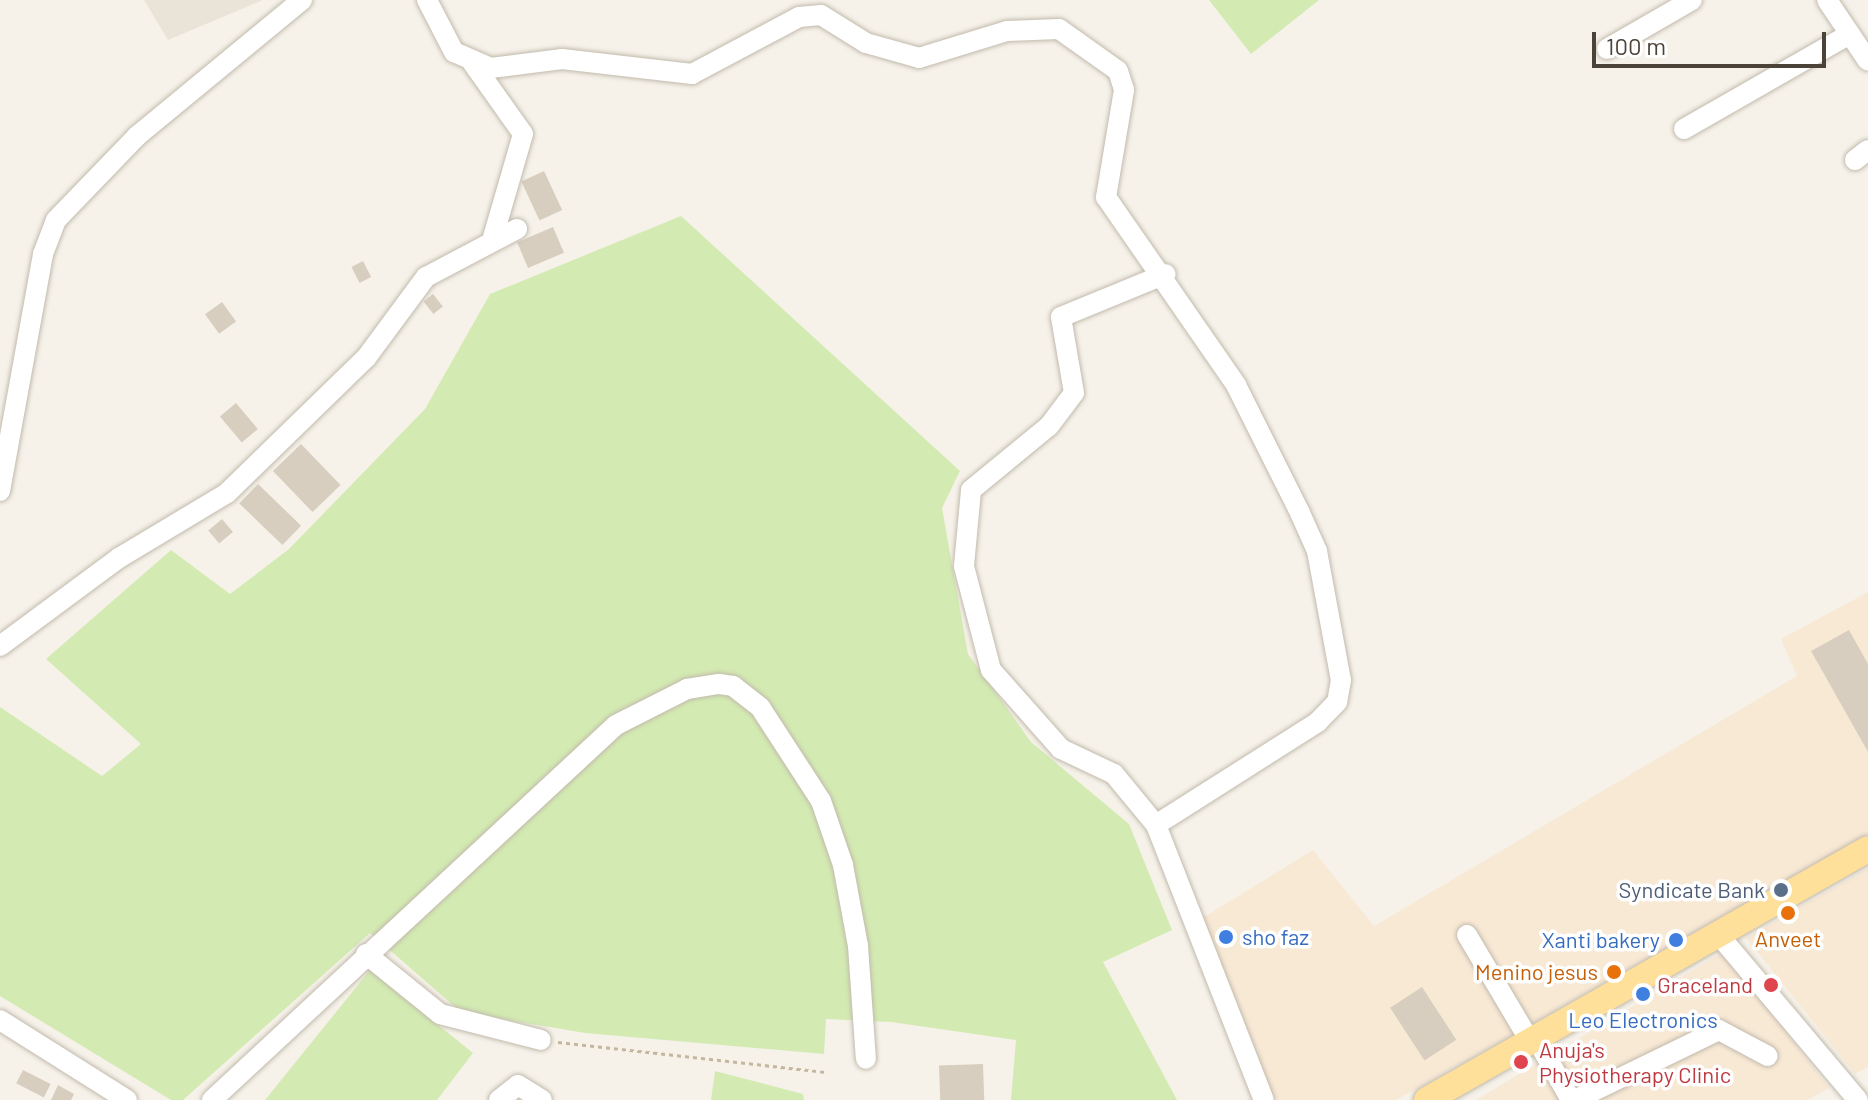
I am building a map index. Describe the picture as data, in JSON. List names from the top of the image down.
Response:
{
  "places": [
    "Syndicate Bank",
    "Anveet",
    "sho faz",
    "Xanti bakery",
    "Menino jesus",
    "Graceland",
    "Leo Electronics",
    "Anuja's Physiotherapy Clinic"
  ],
  "scale_bar": "100 m"
}
